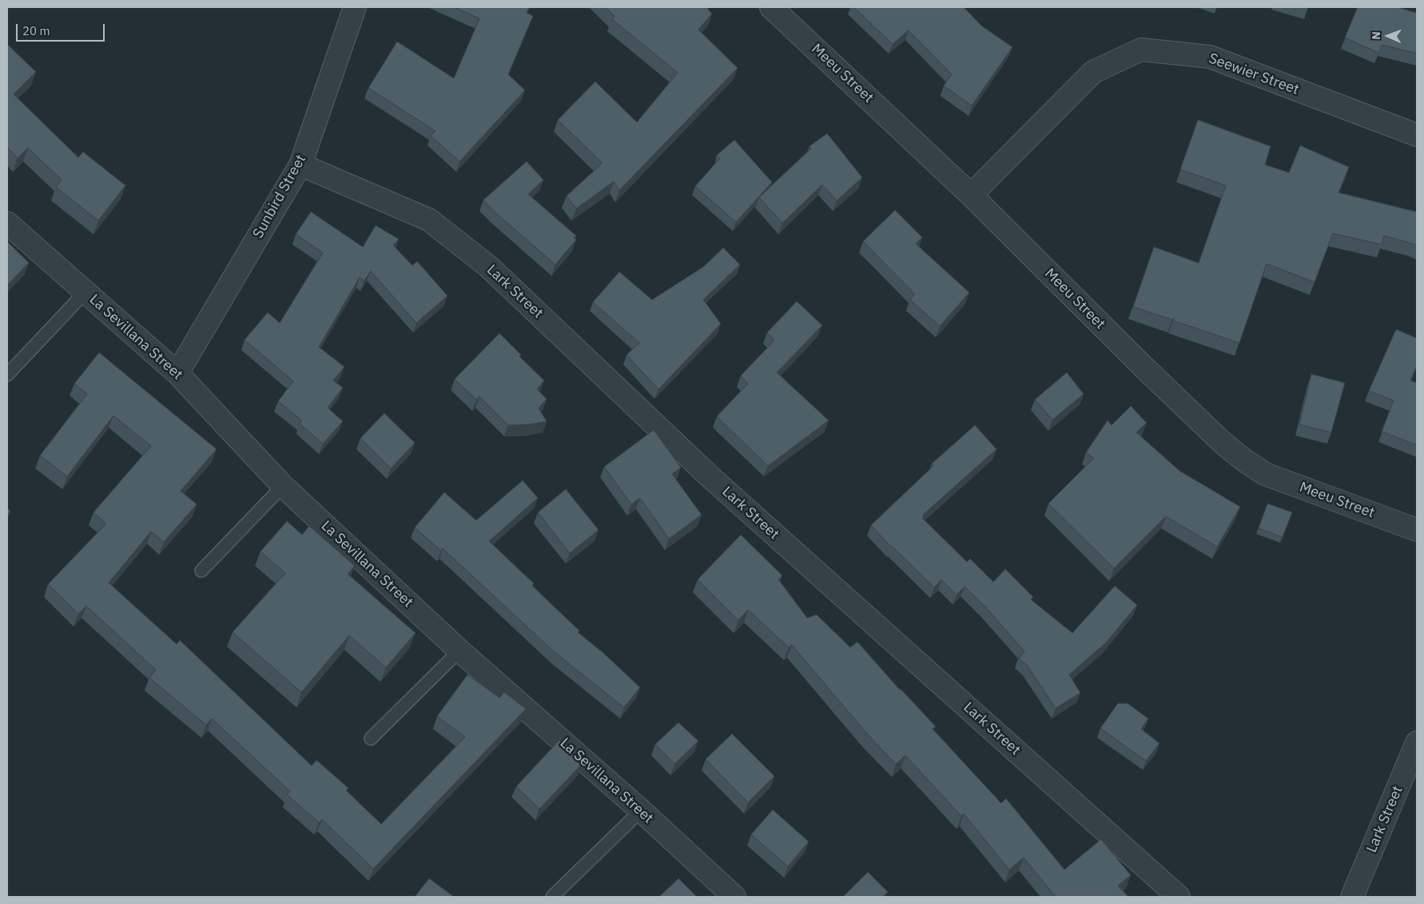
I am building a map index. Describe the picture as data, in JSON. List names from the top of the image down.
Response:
{
  "streets": {
    "street": [
      "Meeu Street",
      "Seewier Street",
      "Sunbird Street",
      "Lark Street",
      "La Sevillana Street"
    ]
  },
  "crossings": [
    ["Meeu Street", "Seewier Street"],
    ["Sunbird Street", "Lark Street"],
    ["Sunbird Street", "La Sevillana Street"]
  ],
  "scale_bar": "20 m",
  "north": "left"
}
